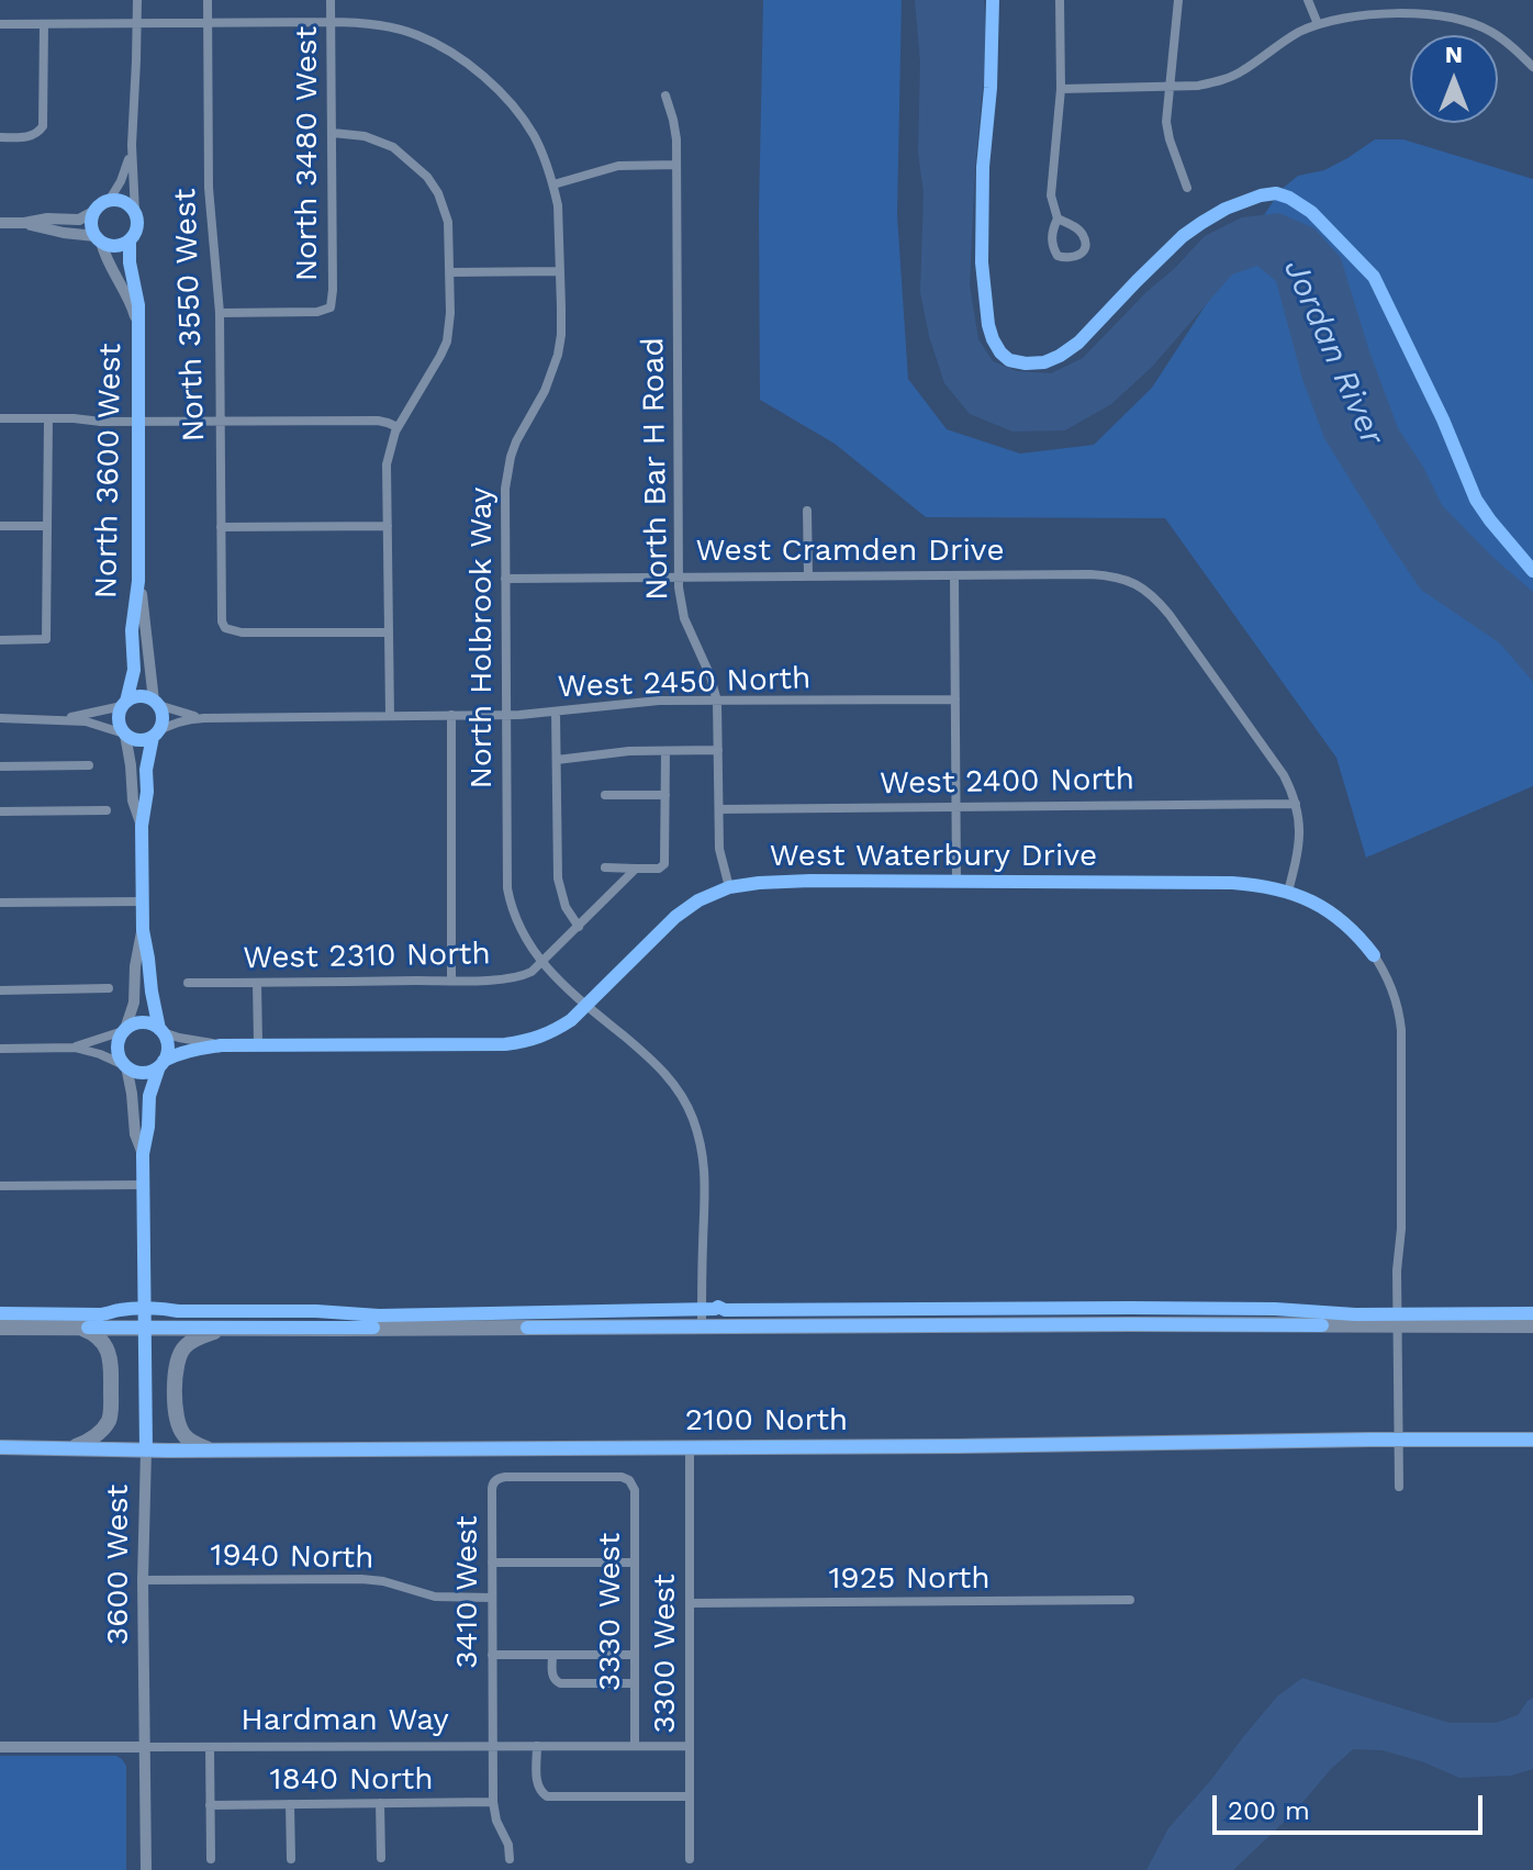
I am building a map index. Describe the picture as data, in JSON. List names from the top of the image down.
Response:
{
  "streets": {
    "highway": ["2100 North"],
    "street": [
      "North 3480 West",
      "North 3550 West",
      "North Bar H Road",
      "North 3600 West",
      "West Cramden Drive",
      "North Holbrook Way",
      "West 2450 North",
      "West 2400 North",
      "West Waterbury Drive",
      "West 2310 North",
      "1940 North",
      "3600 West",
      "1925 North",
      "3410 West",
      "3330 West",
      "3300 West",
      "Hardman Way",
      "1840 North"
    ]
  },
  "crossings": [
    ["North 3480 West", "North 3550 West"],
    ["North 3480 West", "North Holbrook Way"],
    ["North 3550 West", "North Holbrook Way"],
    ["North Bar H Road", "West Cramden Drive"],
    ["North Bar H Road", "West 2450 North"],
    ["North Bar H Road", "West 2400 North"],
    ["North Bar H Road", "West Waterbury Drive"],
    ["North 3600 West", "West 2450 North"],
    ["West Cramden Drive", "North Holbrook Way"],
    ["West Cramden Drive", "West 2400 North"],
    ["North Holbrook Way", "West 2450 North"],
    ["North Holbrook Way", "West Waterbury Drive"],
    ["North Holbrook Way", "West 2310 North"],
    ["2100 North", "3600 West"],
    ["2100 North", "3300 West"],
    ["1940 North", "3600 West"],
    ["1940 North", "3410 West"],
    ["3600 West", "Hardman Way"],
    ["1925 North", "3300 West"],
    ["3410 West", "3330 West"],
    ["3410 West", "Hardman Way"],
    ["3410 West", "1840 North"],
    ["3330 West", "Hardman Way"],
    ["3300 West", "Hardman Way"]
  ],
  "water": ["Jordan River"],
  "scale_bar": "200 m",
  "north": "top"
}
